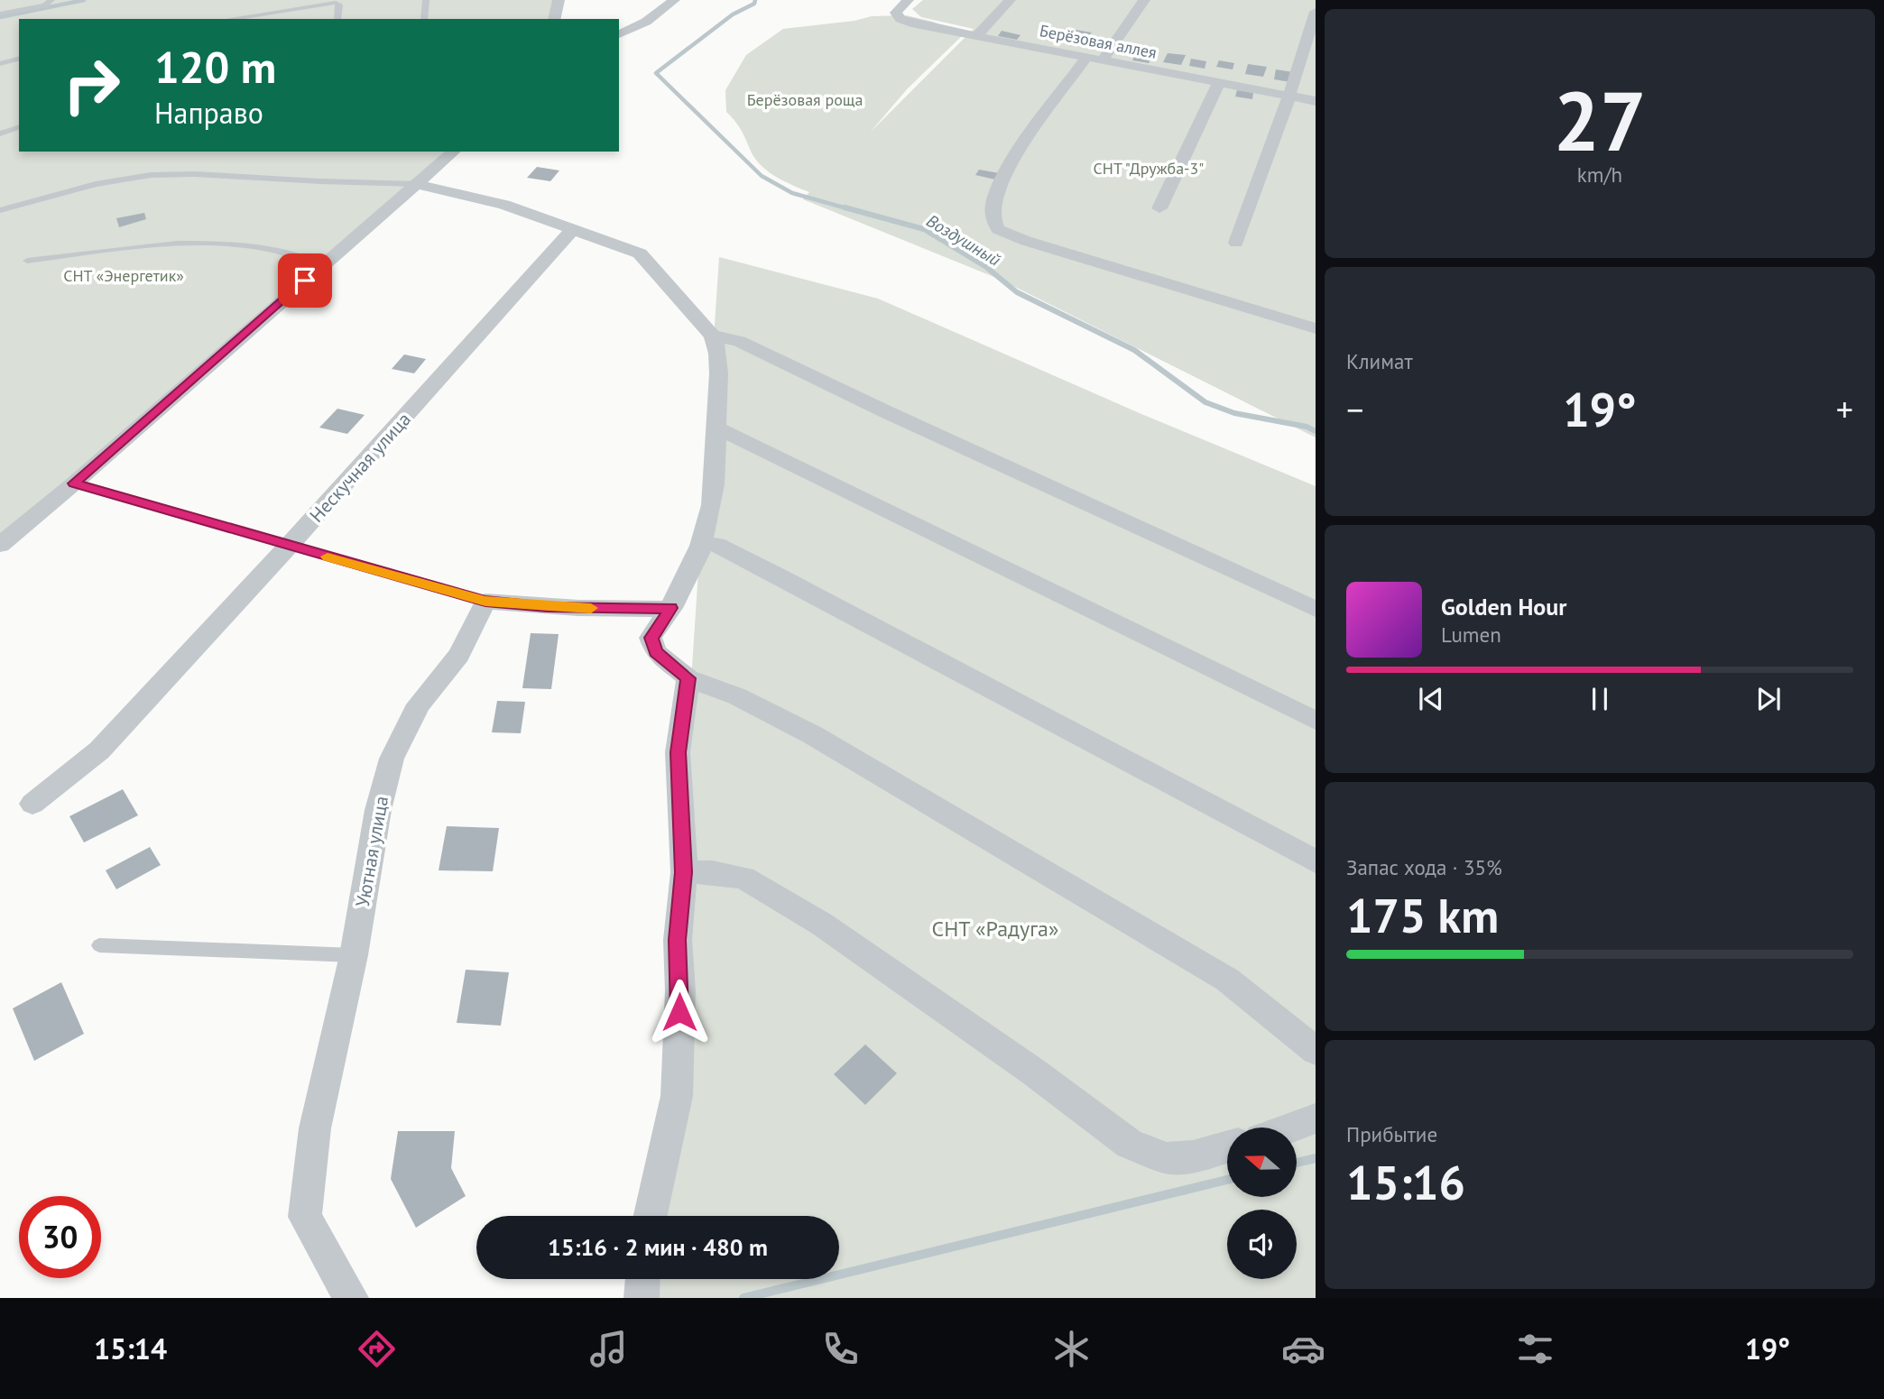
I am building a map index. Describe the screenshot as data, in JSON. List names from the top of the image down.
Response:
{
  "streets": {
    "street": ["Берёзовая аллея", "Нескучная улица", "Уютная улица"]
  },
  "water": ["Воздушный"],
  "parks": [
    "Берёзовая роща",
    "СНТ \"Дружба-3\"",
    "СНТ «Энергетик»",
    "СНТ «Радуга»"
  ],
  "north": "left",
  "page": {
    "tile": [
      ["27", "km/h"],
      "Климат",
      ["Запас хода · 35%", "175 km"],
      ["Прибытие", "15:16"]
    ],
    "turn": ["120 m", "Направо"],
    "heat": ["−", "19°", "+"],
    "song": ["Golden Hour", "Lumen"],
    "limit": "30",
    "trip": "15:16 · 2 мин · 480 m",
    "tabs": ["15:14", "19°"]
  }
}
